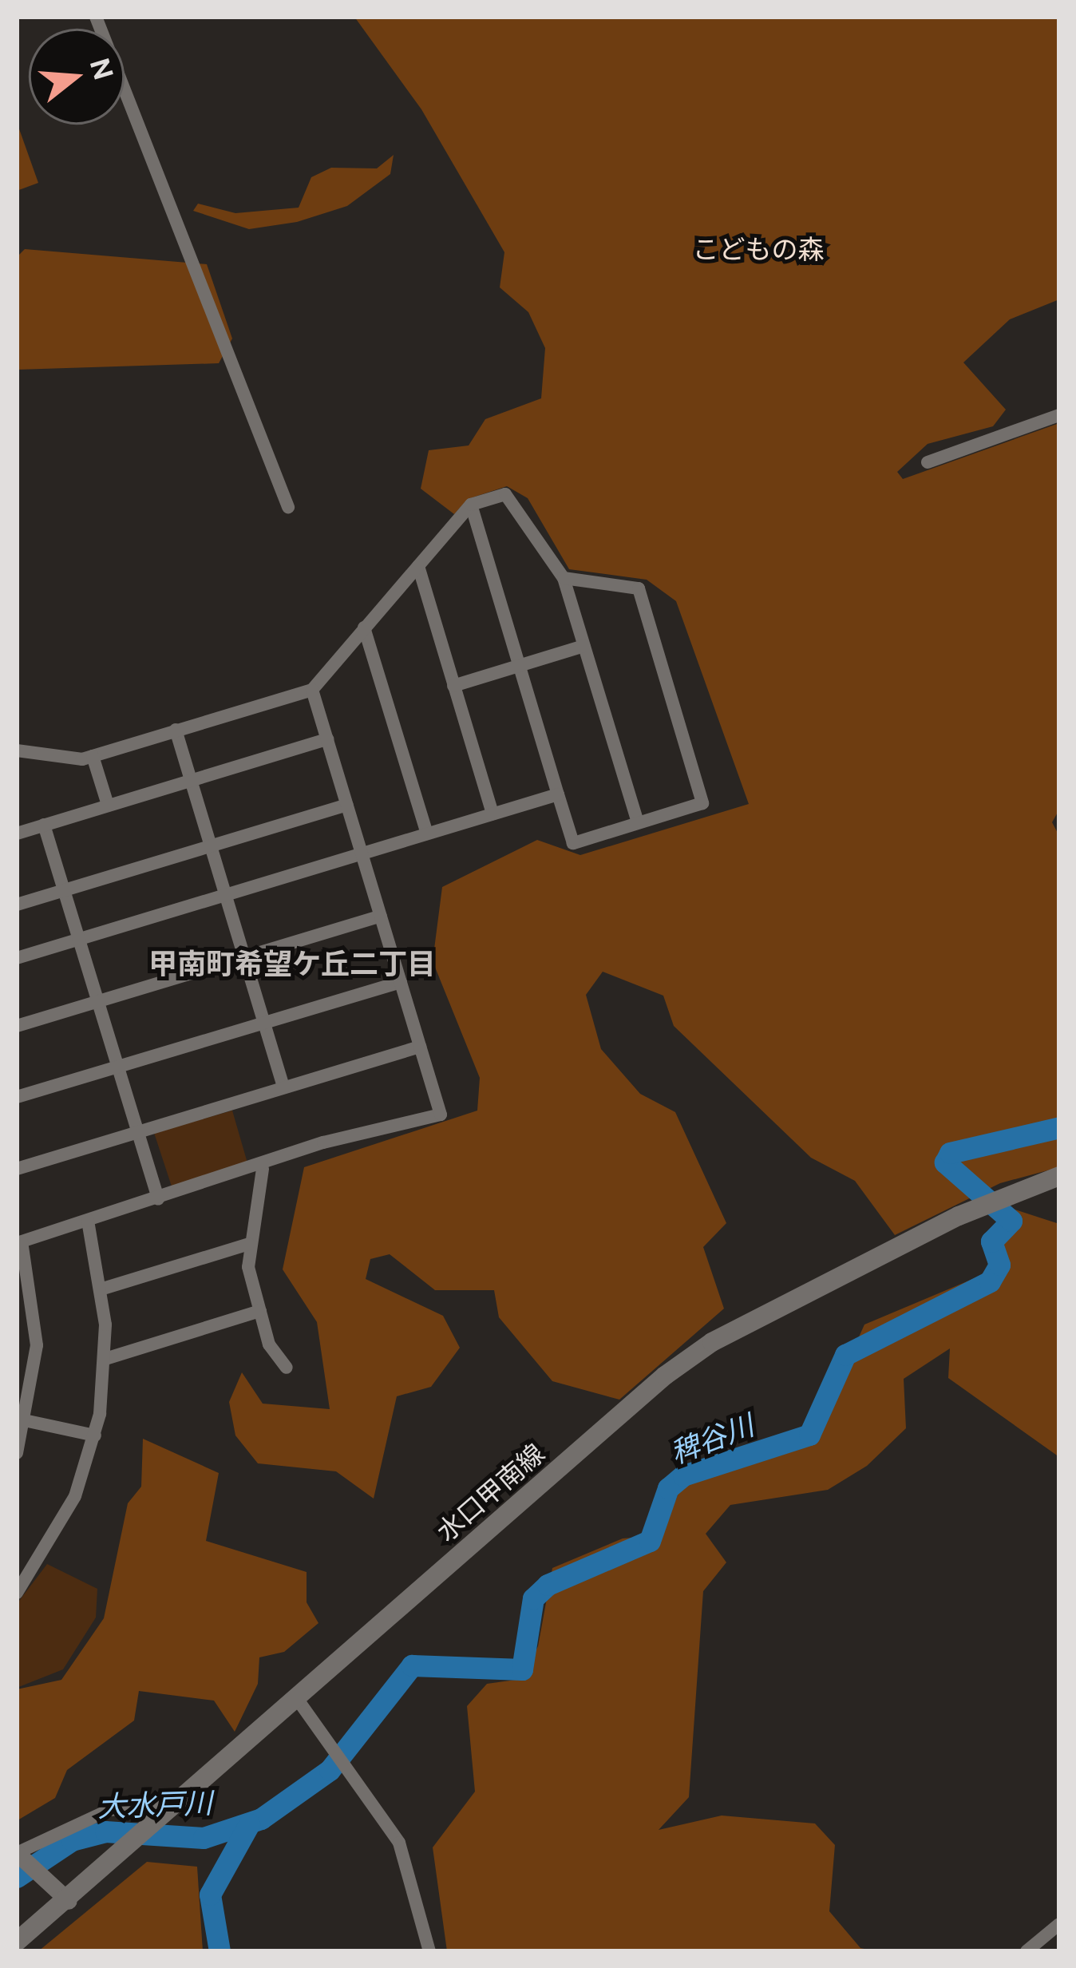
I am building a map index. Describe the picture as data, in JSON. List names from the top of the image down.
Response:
{
  "streets": {
    "main road": ["水口甲南線"]
  },
  "districts": ["甲南町希望ケ丘二丁目"],
  "water": ["稗谷川", "大水戸川"],
  "parks": ["こどもの森"],
  "north": "right"
}
